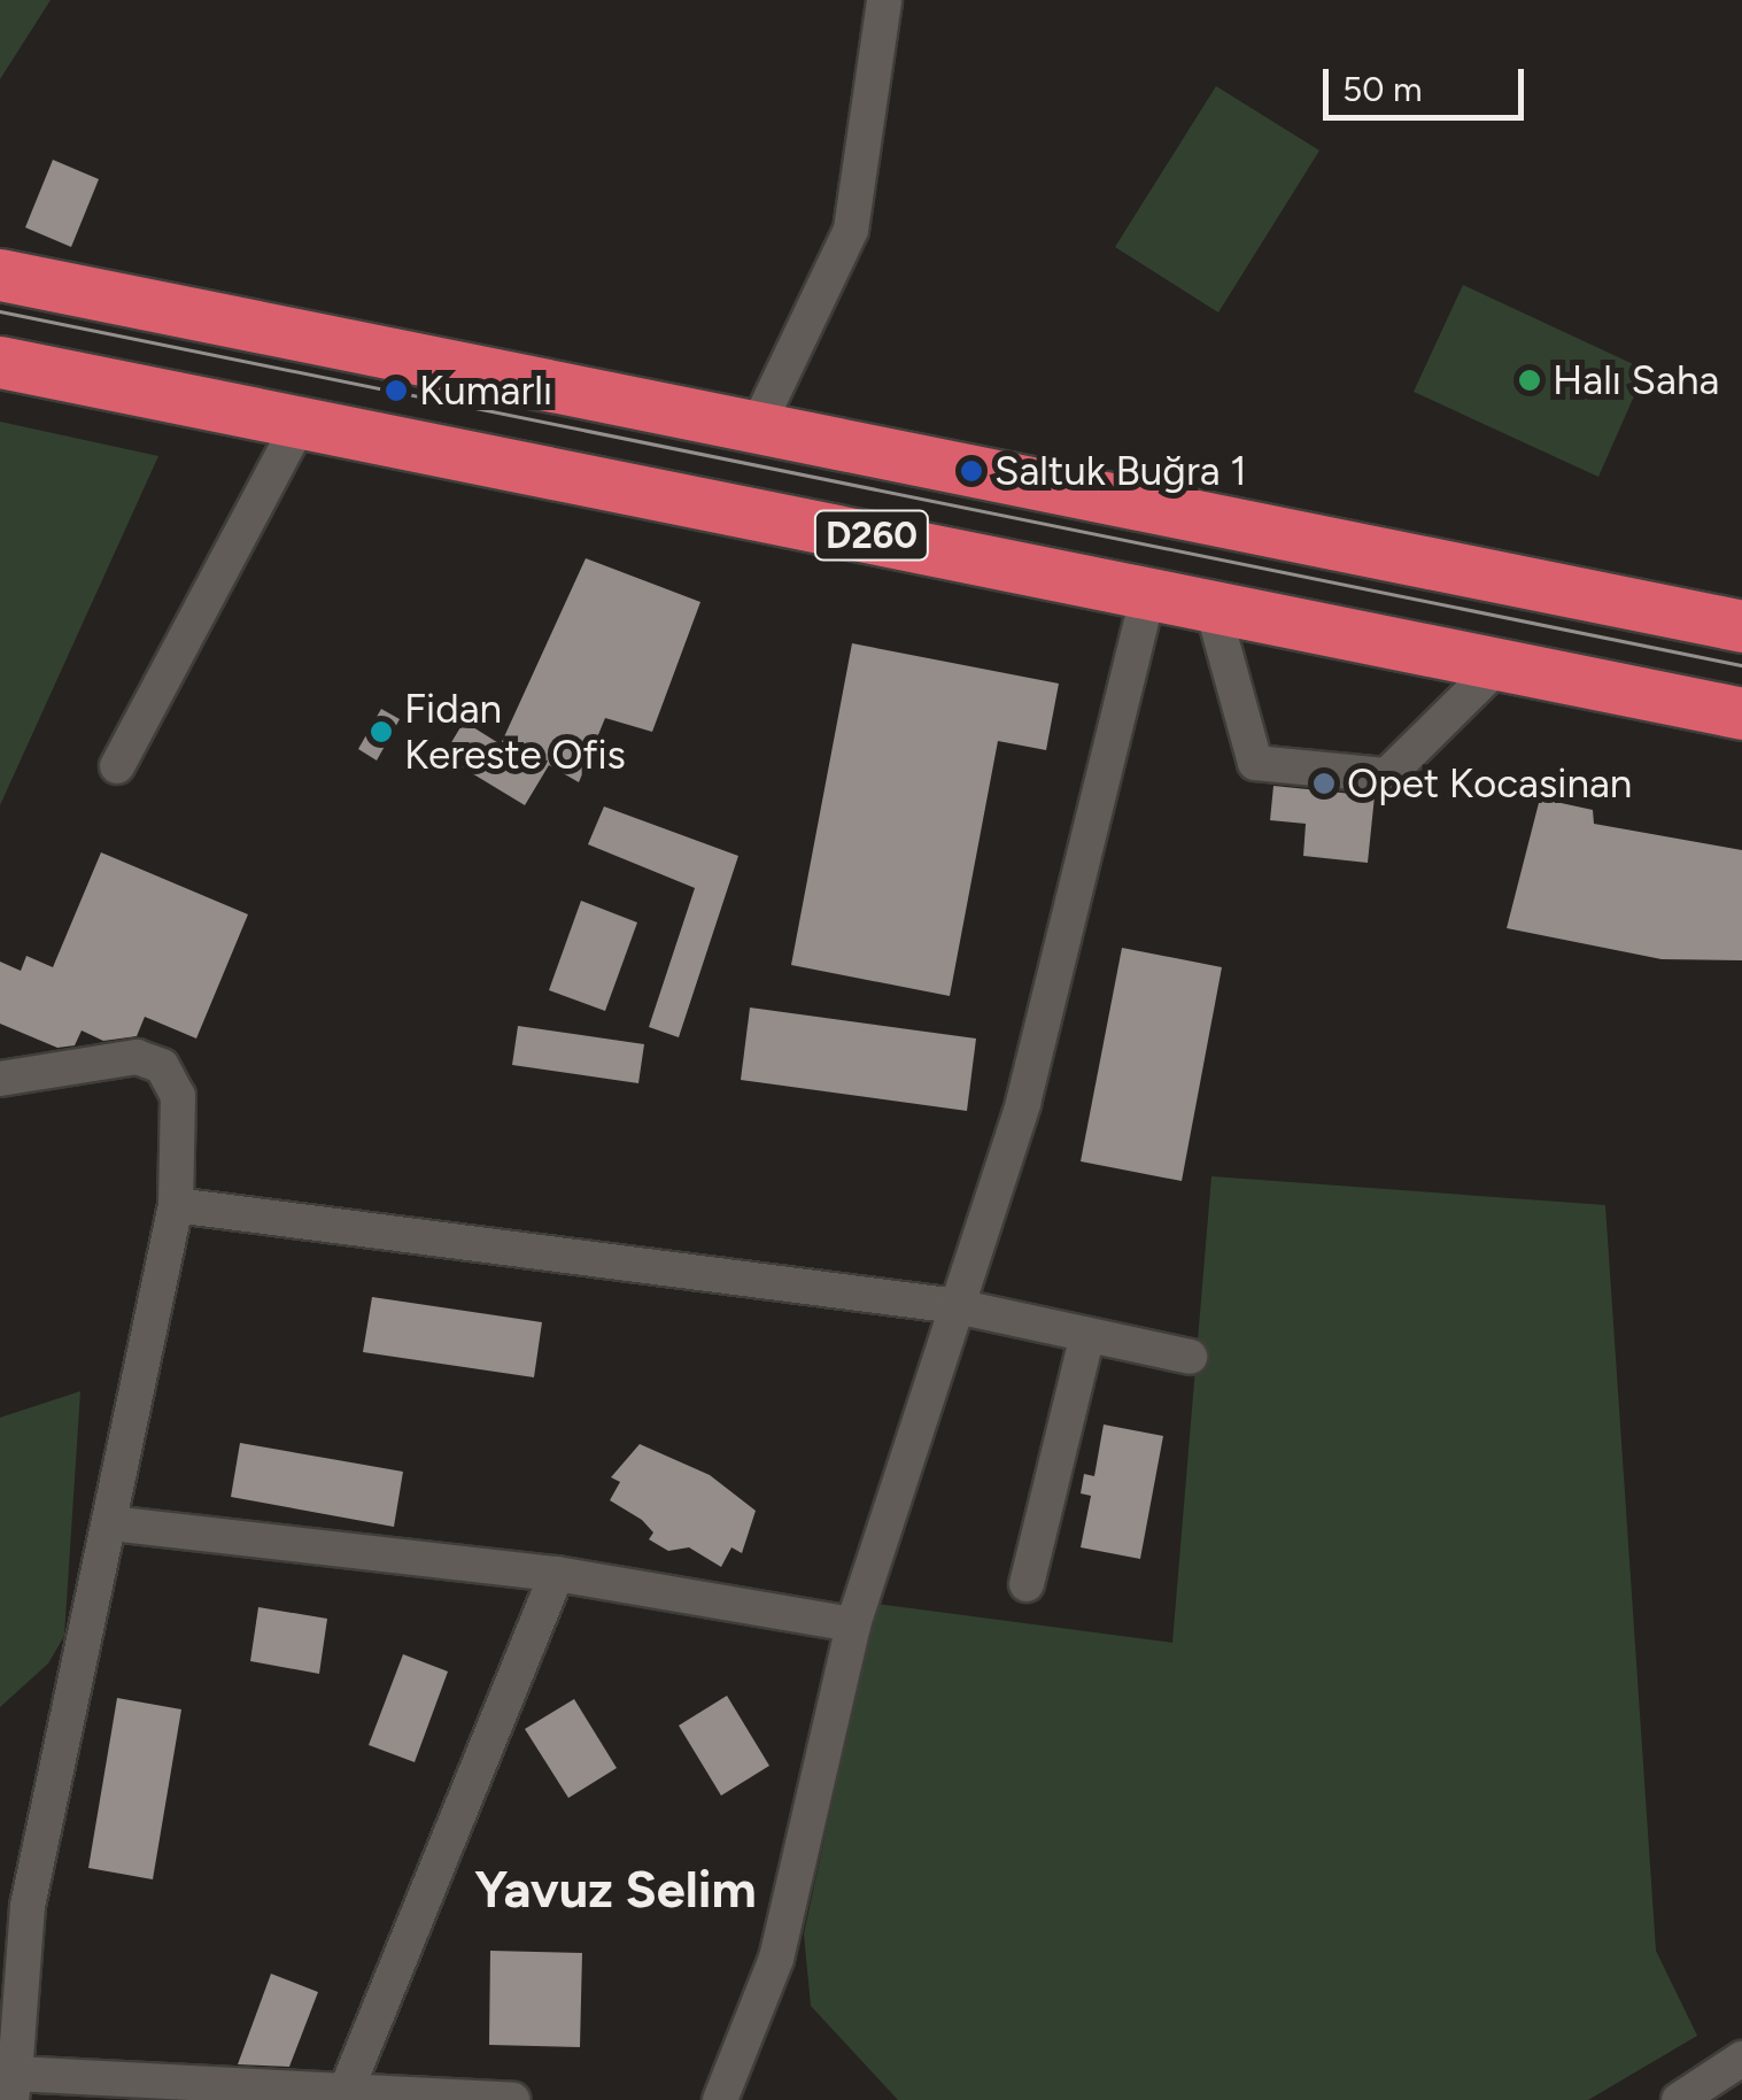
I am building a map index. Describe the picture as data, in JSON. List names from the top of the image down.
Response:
{
  "streets": {
    "highway": ["D260"]
  },
  "districts": ["Yavuz Selim"],
  "places": [
    "Halı Saha",
    "Kumarlı",
    "Saltuk Buğra 1",
    "Fidan Kereste Ofis",
    "Opet Kocasinan"
  ],
  "scale_bar": "50 m"
}
